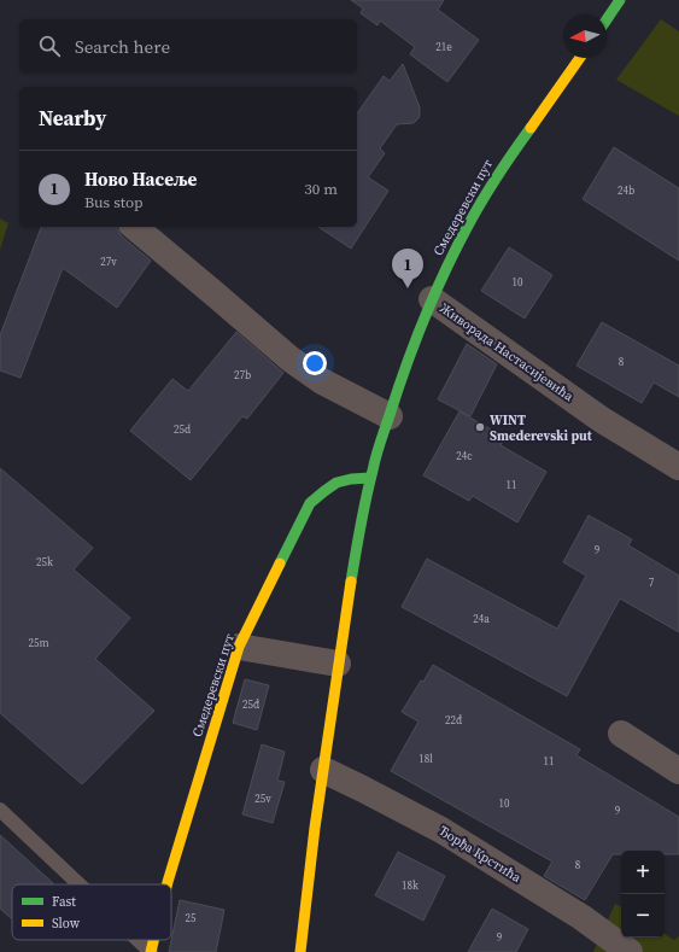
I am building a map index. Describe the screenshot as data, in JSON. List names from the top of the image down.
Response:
{
  "streets": {
    "main road": ["Смедеревски пут"],
    "street": ["Живорада Настасијевића", "Ђорђа Крстића"]
  },
  "crossings": [
    ["Смедеревски пут", "Живорада Настасијевића"],
    ["Смедеревски пут", "Ђорђа Крстића"]
  ],
  "places": ["WINT Smederevski put"],
  "house_numbers": [
    "21e",
    "24b",
    "27v",
    "10",
    "8",
    "27b",
    "25d",
    "24c",
    "11",
    "9",
    "25k",
    "7",
    "24a",
    "25m",
    "25đ",
    "22đ",
    "18l",
    "11",
    "25v",
    "10",
    "9",
    "8",
    "18k",
    "25",
    "9"
  ],
  "legend": ["Fast", "Slow"],
  "north": "left",
  "page": {
    "search": "Search here",
    "heading": "Nearby",
    "list": [
      {
        "mark": "1",
        "name": "Ново Насеље",
        "note": "Bus stop",
        "value": "30 m"
      }
    ],
    "pins": "1",
    "map_buttons": ["+", "−"]
  }
}
